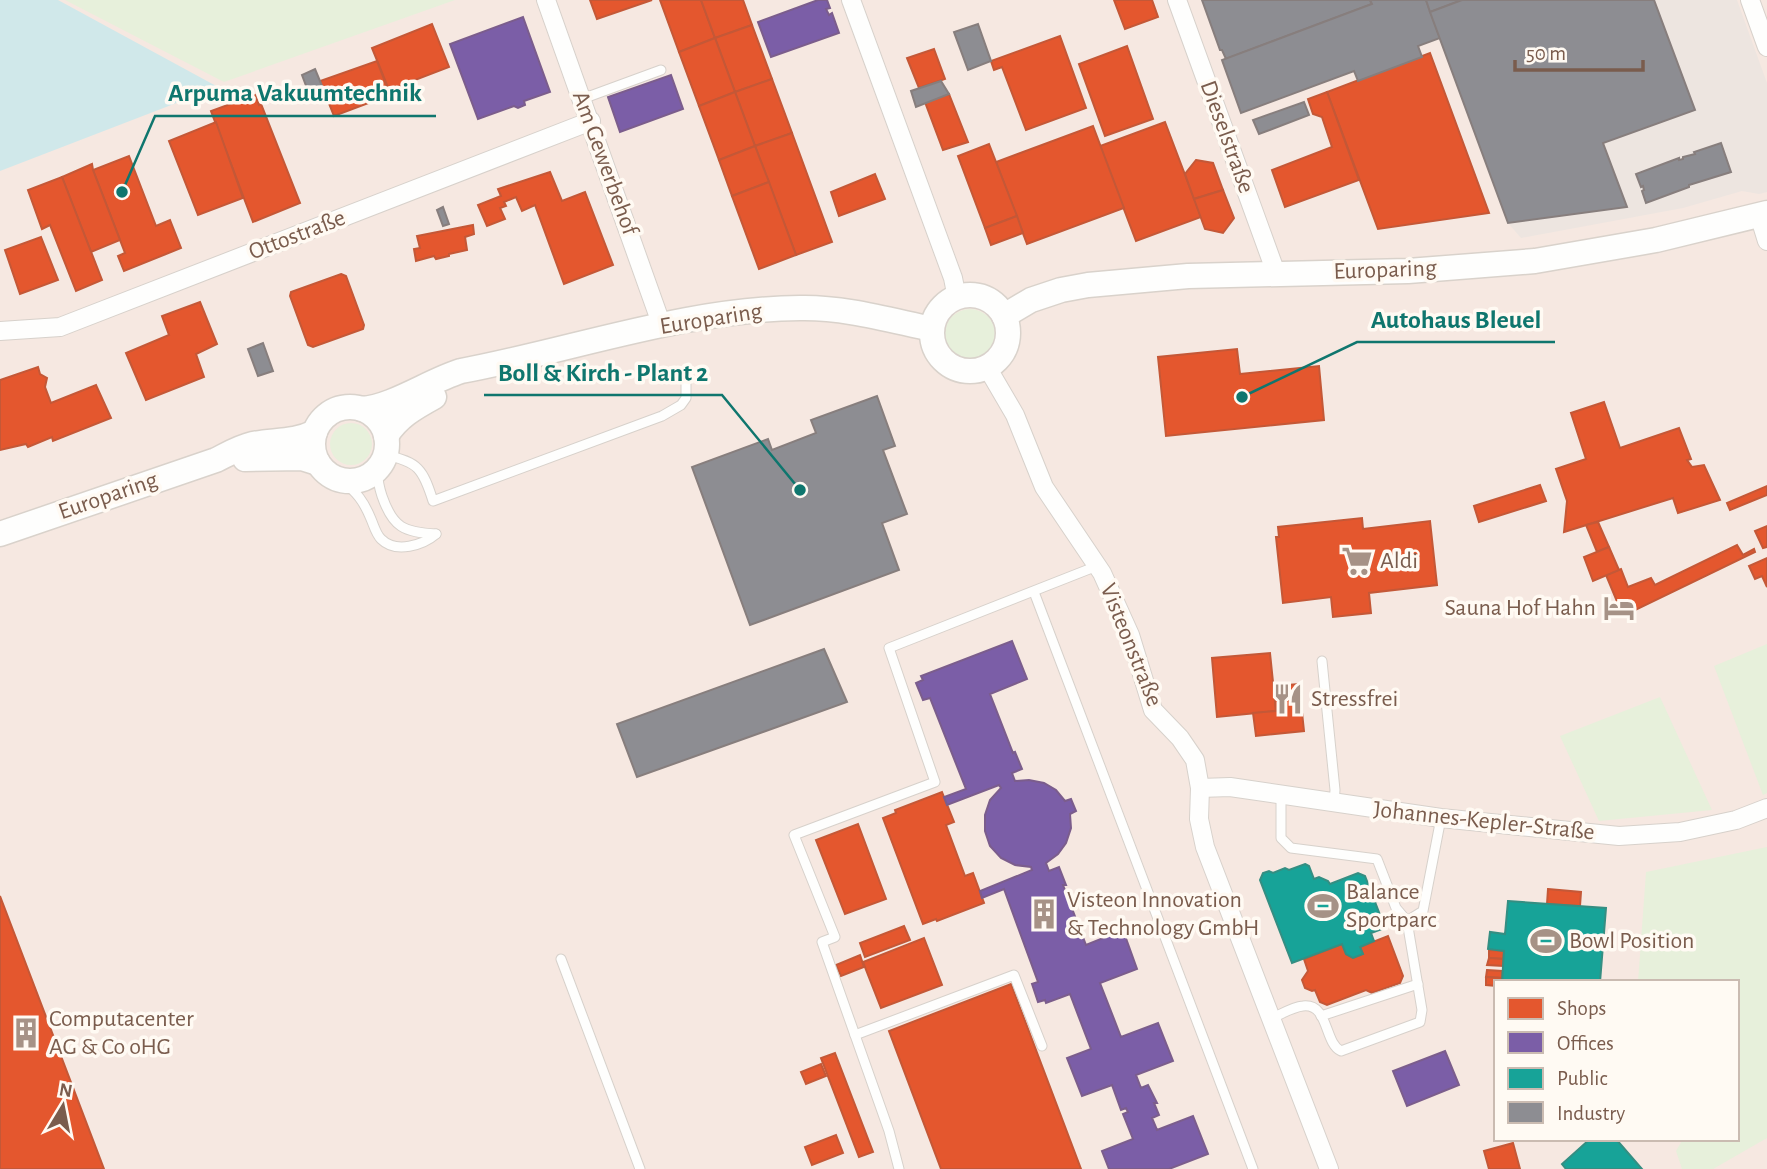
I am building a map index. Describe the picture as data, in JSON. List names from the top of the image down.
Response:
{
  "streets": {
    "street": [
      "Dieselstraße",
      "Am Gewerbehof",
      "Ottostraße",
      "Europaring",
      "Visteonstraße",
      "Johannes-Kepler-Straße"
    ]
  },
  "crossings": [
    ["Dieselstraße", "Europaring"],
    ["Am Gewerbehof", "Ottostraße"],
    ["Am Gewerbehof", "Europaring"],
    ["Europaring", "Visteonstraße"],
    ["Visteonstraße", "Johannes-Kepler-Straße"]
  ],
  "places": {
    "other": ["Arpuma Vakuumtechnik", "Autohaus Bleuel", "Boll & Kirch - Plant 2"],
    "supermarket": ["Aldi"],
    "hotel": ["Sauna Hof Hahn"],
    "restaurant": ["Stressfrei"],
    "sports": ["Balance Sportparc", "Bowl Position"],
    "building": ["Visteon Innovation & Technology GmbH", "Computacenter AG & Co oHG"]
  },
  "legend": [
    "Shops",
    "Offices",
    "Public",
    "Industry"
  ],
  "scale_bar": "50 m",
  "north": "top"
}
